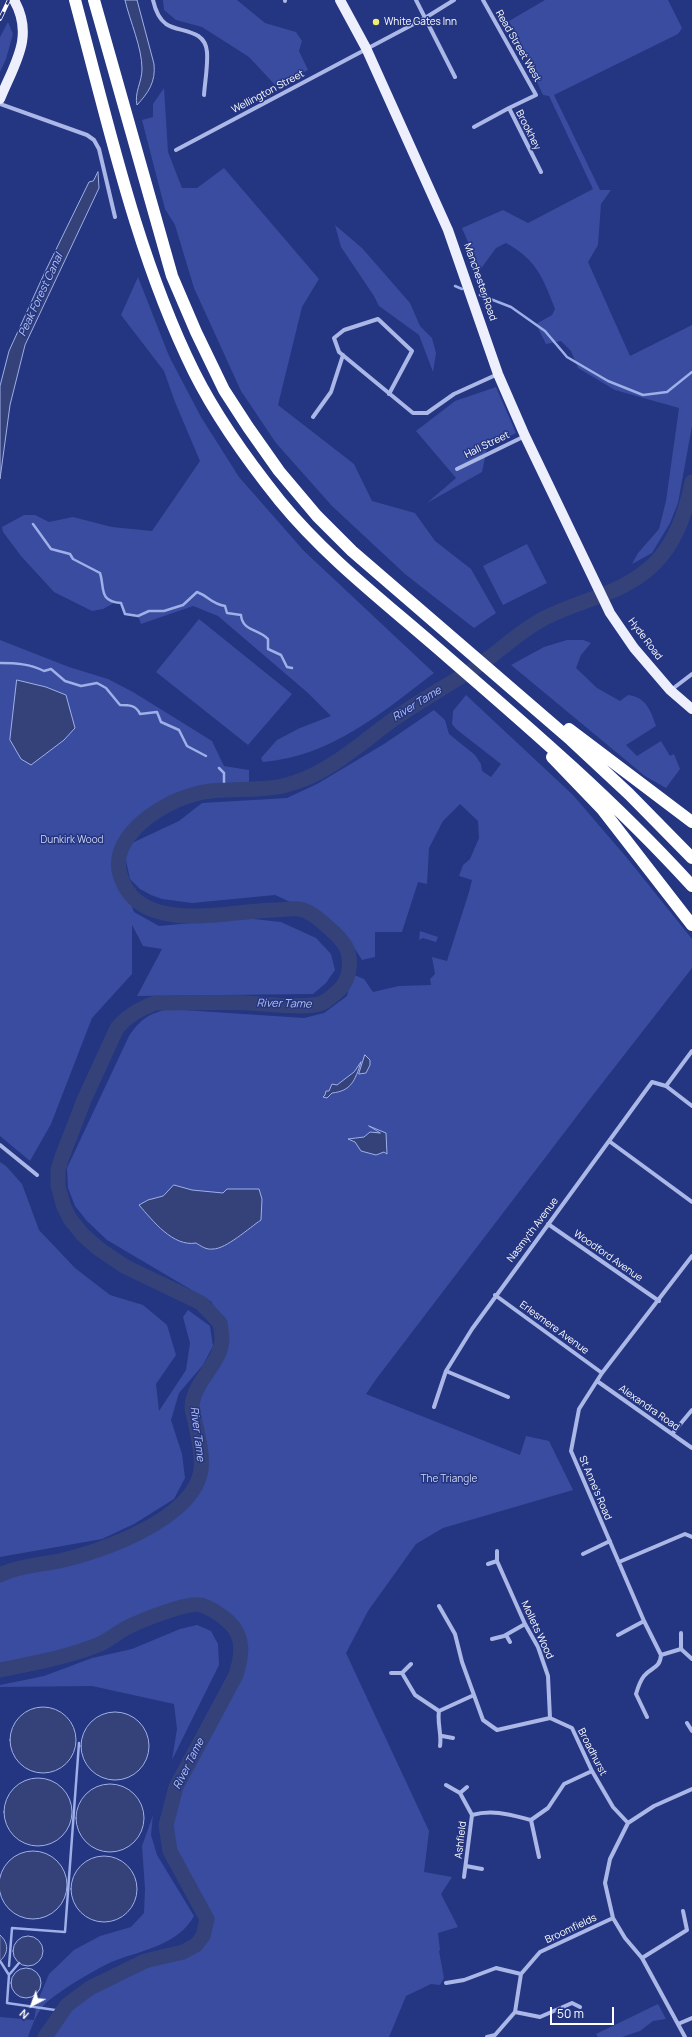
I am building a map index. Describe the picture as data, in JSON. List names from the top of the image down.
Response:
{
  "streets": {
    "main road": ["Manchester Road", "Hyde Road"],
    "street": [
      "Read Street West",
      "Wellington Street",
      "Brookhey",
      "Hall Street",
      "Nasmyth Avenue",
      "Woodford Avenue",
      "Erlesmere Avenue",
      "Alexandra Road",
      "St Anne's Road",
      "Mollets Wood",
      "Broadhurst",
      "Ashfield",
      "Broomfields"
    ]
  },
  "crossings": [
    ["Read Street West", "Brookhey"],
    ["Wellington Street", "Manchester Road"],
    ["Manchester Road", "Hall Street"],
    ["Manchester Road", "Hyde Road"],
    ["Nasmyth Avenue", "Woodford Avenue"],
    ["Nasmyth Avenue", "Erlesmere Avenue"],
    ["Woodford Avenue", "St Anne's Road"],
    ["Erlesmere Avenue", "St Anne's Road"],
    ["Alexandra Road", "St Anne's Road"],
    ["Mollets Wood", "Broadhurst"]
  ],
  "water": ["Peak Forest Canal", "River Tame"],
  "parks": ["Dunkirk Wood", "The Triangle"],
  "places": ["White Gates Inn"],
  "scale_bar": "50 m",
  "north": "bottom left"
}
